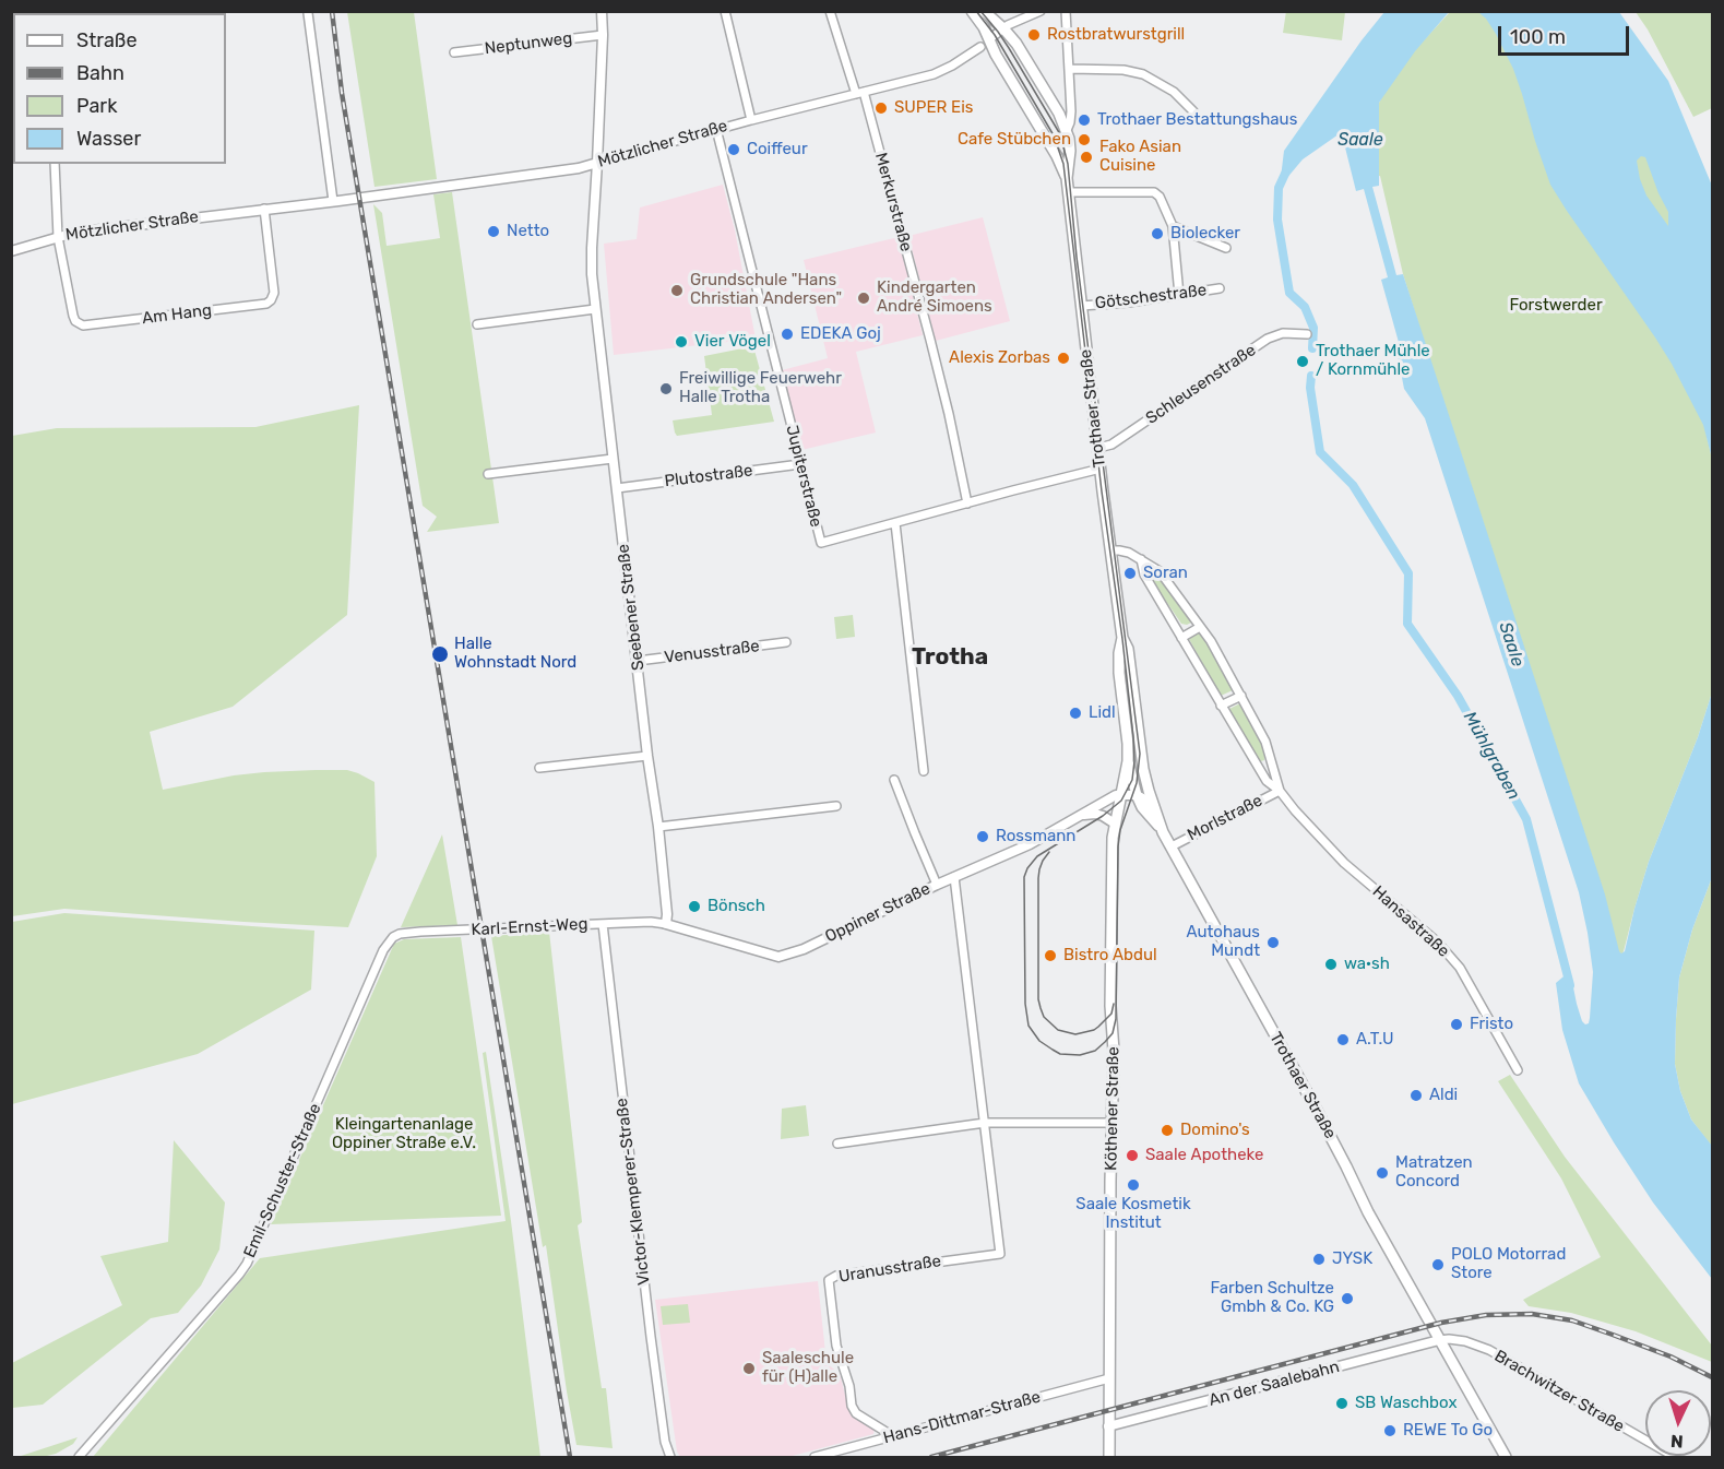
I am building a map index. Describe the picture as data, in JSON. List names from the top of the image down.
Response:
{
  "streets": {
    "main road": ["Trothaer Straße", "Köthener Straße"],
    "street": [
      "Neptunweg",
      "Mötzlicher Straße",
      "Merkurstraße",
      "Götschestraße",
      "Am Hang",
      "Schleusenstraße",
      "Plutostraße",
      "Jupiterstraße",
      "Seebener Straße",
      "Venusstraße",
      "Morlstraße",
      "Oppiner Straße",
      "Hansastraße",
      "Karl-Ernst-Weg",
      "Emil-Schuster-Straße",
      "Victor-Klemperer-Straße",
      "Uranusstraße",
      "An der Saalebahn",
      "Brachwitzer Straße",
      "Hans-Dittmar-Straße"
    ]
  },
  "crossings": [
    ["Neptunweg", "Seebener Straße"],
    ["Mötzlicher Straße", "Merkurstraße"],
    ["Mötzlicher Straße", "Am Hang"],
    ["Mötzlicher Straße", "Trothaer Straße"],
    ["Mötzlicher Straße", "Jupiterstraße"],
    ["Mötzlicher Straße", "Seebener Straße"],
    ["Merkurstraße", "Jupiterstraße"],
    ["Götschestraße", "Trothaer Straße"],
    ["Schleusenstraße", "Trothaer Straße"],
    ["Trothaer Straße", "Jupiterstraße"],
    ["Trothaer Straße", "Morlstraße"],
    ["Trothaer Straße", "Oppiner Straße"],
    ["Trothaer Straße", "Köthener Straße"],
    ["Trothaer Straße", "An der Saalebahn"],
    ["Trothaer Straße", "Brachwitzer Straße"],
    ["Plutostraße", "Jupiterstraße"],
    ["Plutostraße", "Seebener Straße"],
    ["Seebener Straße", "Venusstraße"],
    ["Seebener Straße", "Oppiner Straße"],
    ["Seebener Straße", "Karl-Ernst-Weg"],
    ["Morlstraße", "Hansastraße"],
    ["Oppiner Straße", "Karl-Ernst-Weg"],
    ["Oppiner Straße", "Köthener Straße"],
    ["Oppiner Straße", "Uranusstraße"],
    ["Karl-Ernst-Weg", "Emil-Schuster-Straße"],
    ["Karl-Ernst-Weg", "Victor-Klemperer-Straße"],
    ["Köthener Straße", "An der Saalebahn"],
    ["Köthener Straße", "Hans-Dittmar-Straße"],
    ["Uranusstraße", "Hans-Dittmar-Straße"],
    ["An der Saalebahn", "Brachwitzer Straße"]
  ],
  "districts": ["Trotha"],
  "water": ["Saale", "Mühlgraben"],
  "parks": ["Forstwerder", "Kleingartenanlage Oppiner Straße e.V."],
  "places": [
    "Rostbratwurstgrill",
    "SUPER Eis",
    "Trothaer Bestattungshaus",
    "Cafe Stübchen",
    "Coiffeur",
    "Fako Asian Cuisine",
    "Netto",
    "Biolecker",
    "Grundschule \"Hans Christian Andersen\"",
    "Kindergarten André Simoens",
    "EDEKA Goj",
    "Vier Vögel",
    "Alexis Zorbas",
    "Trothaer Mühle / Kornmühle",
    "Freiwillige Feuerwehr Halle Trotha",
    "Soran",
    "Halle Wohnstadt Nord",
    "Lidl",
    "Rossmann",
    "Bönsch",
    "Autohaus Mundt",
    "Bistro Abdul",
    "wa·sh",
    "Fristo",
    "A.T.U",
    "Aldi",
    "Domino's",
    "Saale Apotheke",
    "Matratzen Concord",
    "Saale Kosmetik Institut",
    "JYSK",
    "POLO Motorrad Store",
    "Farben Schultze Gmbh & Co. KG",
    "Saaleschule für (H)alle",
    "SB Waschbox",
    "REWE To Go"
  ],
  "legend": [
    "Straße",
    "Bahn",
    "Park",
    "Wasser"
  ],
  "scale_bar": "100 m",
  "north": "bottom"
}
